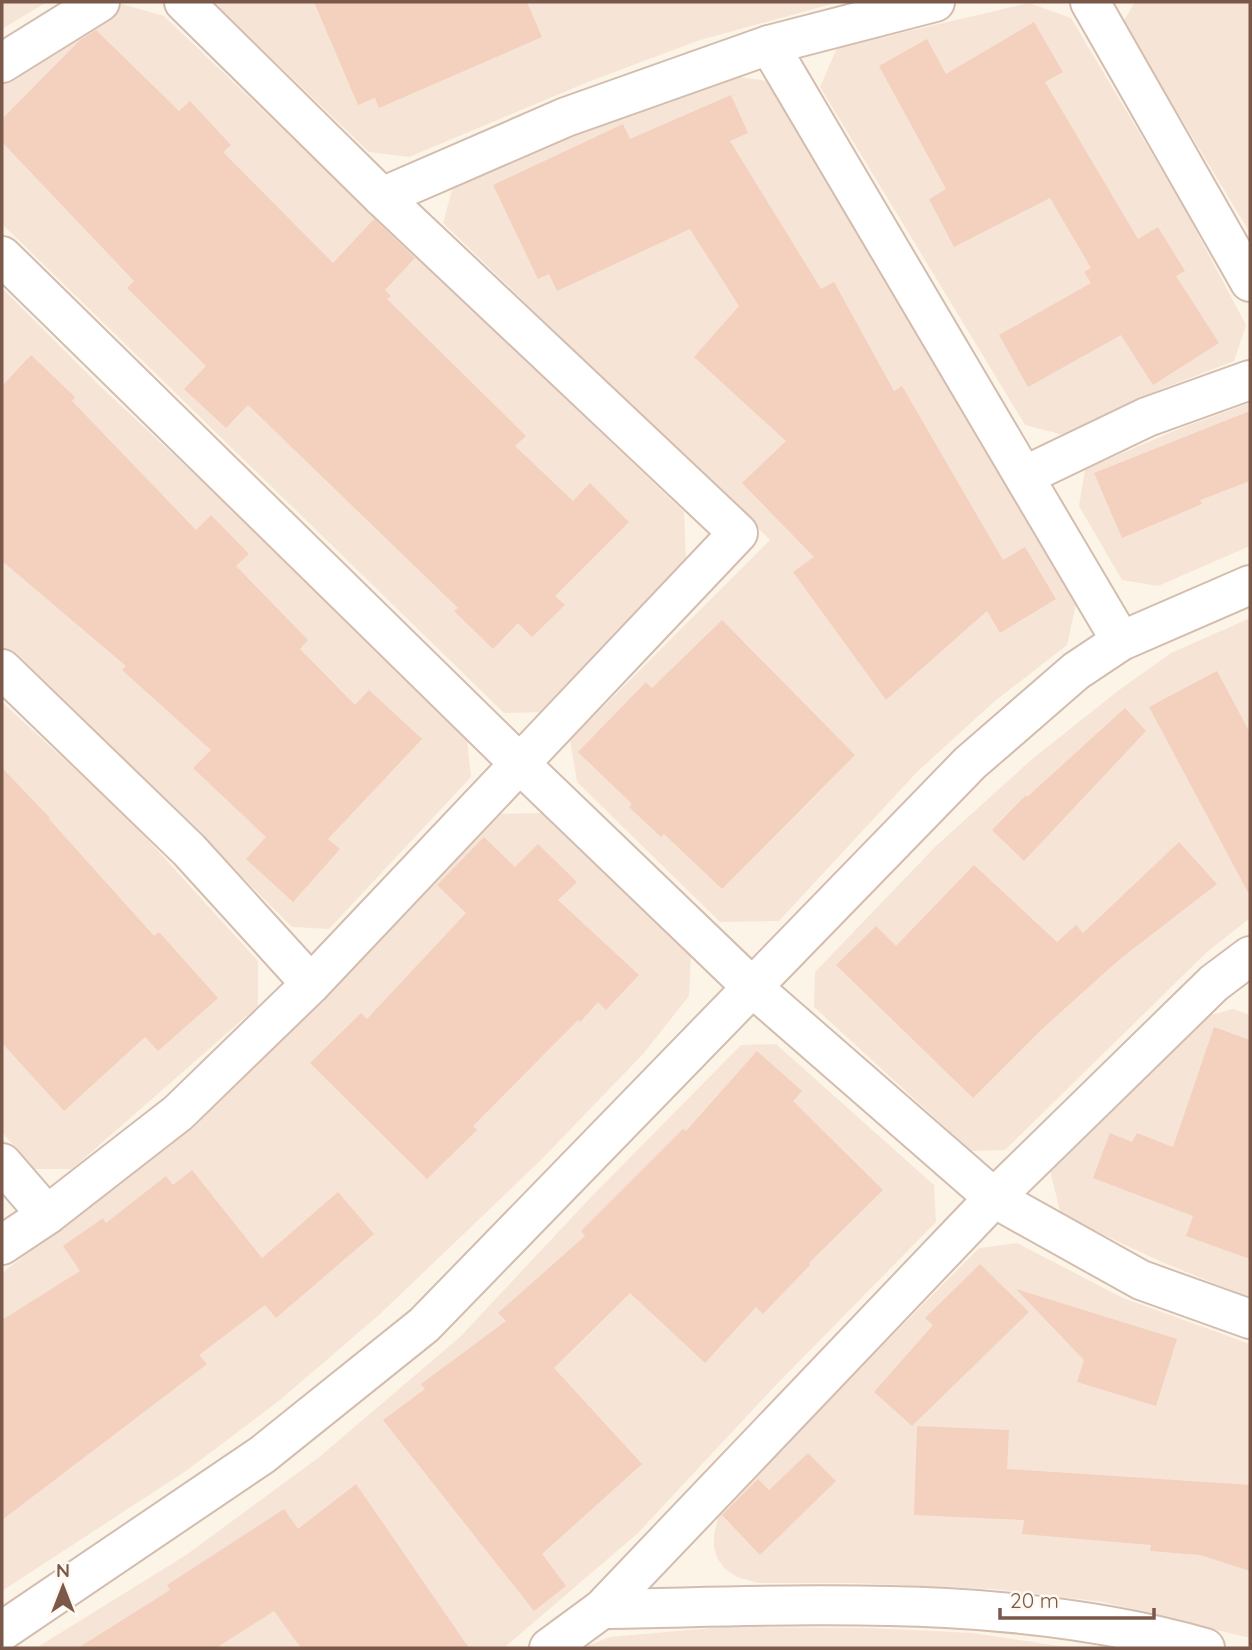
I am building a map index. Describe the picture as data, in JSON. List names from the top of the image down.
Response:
{
  "scale_bar": "20 m",
  "north": "top"
}
